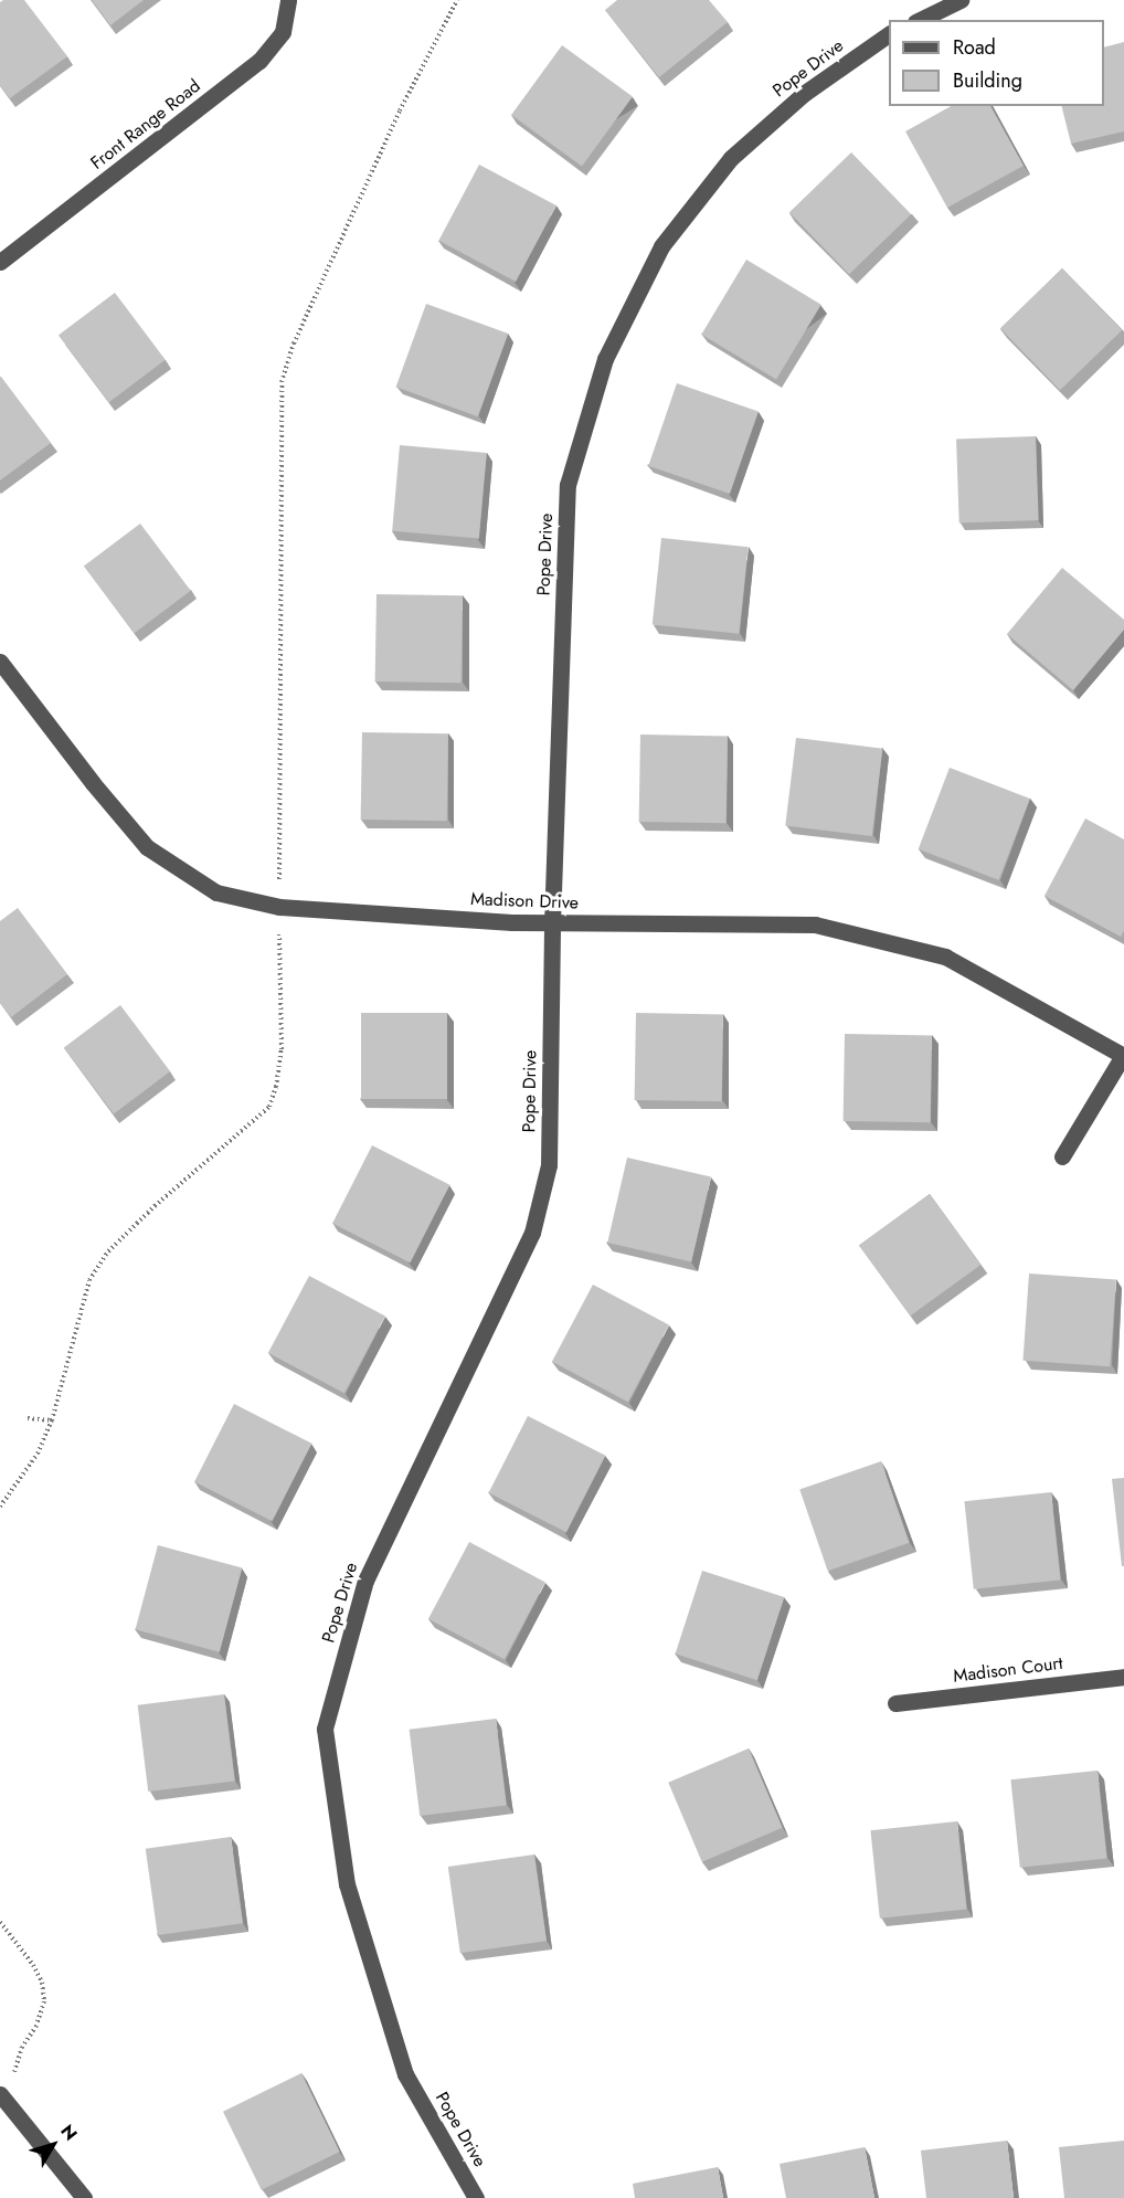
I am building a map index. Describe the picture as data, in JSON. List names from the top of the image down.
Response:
{
  "streets": {
    "street": [
      "Pope Drive",
      "Front Range Road",
      "Madison Drive",
      "Madison Court"
    ]
  },
  "crossings": [
    ["Pope Drive", "Madison Drive"]
  ],
  "legend": ["Road", "Building"],
  "north": "top right"
}
